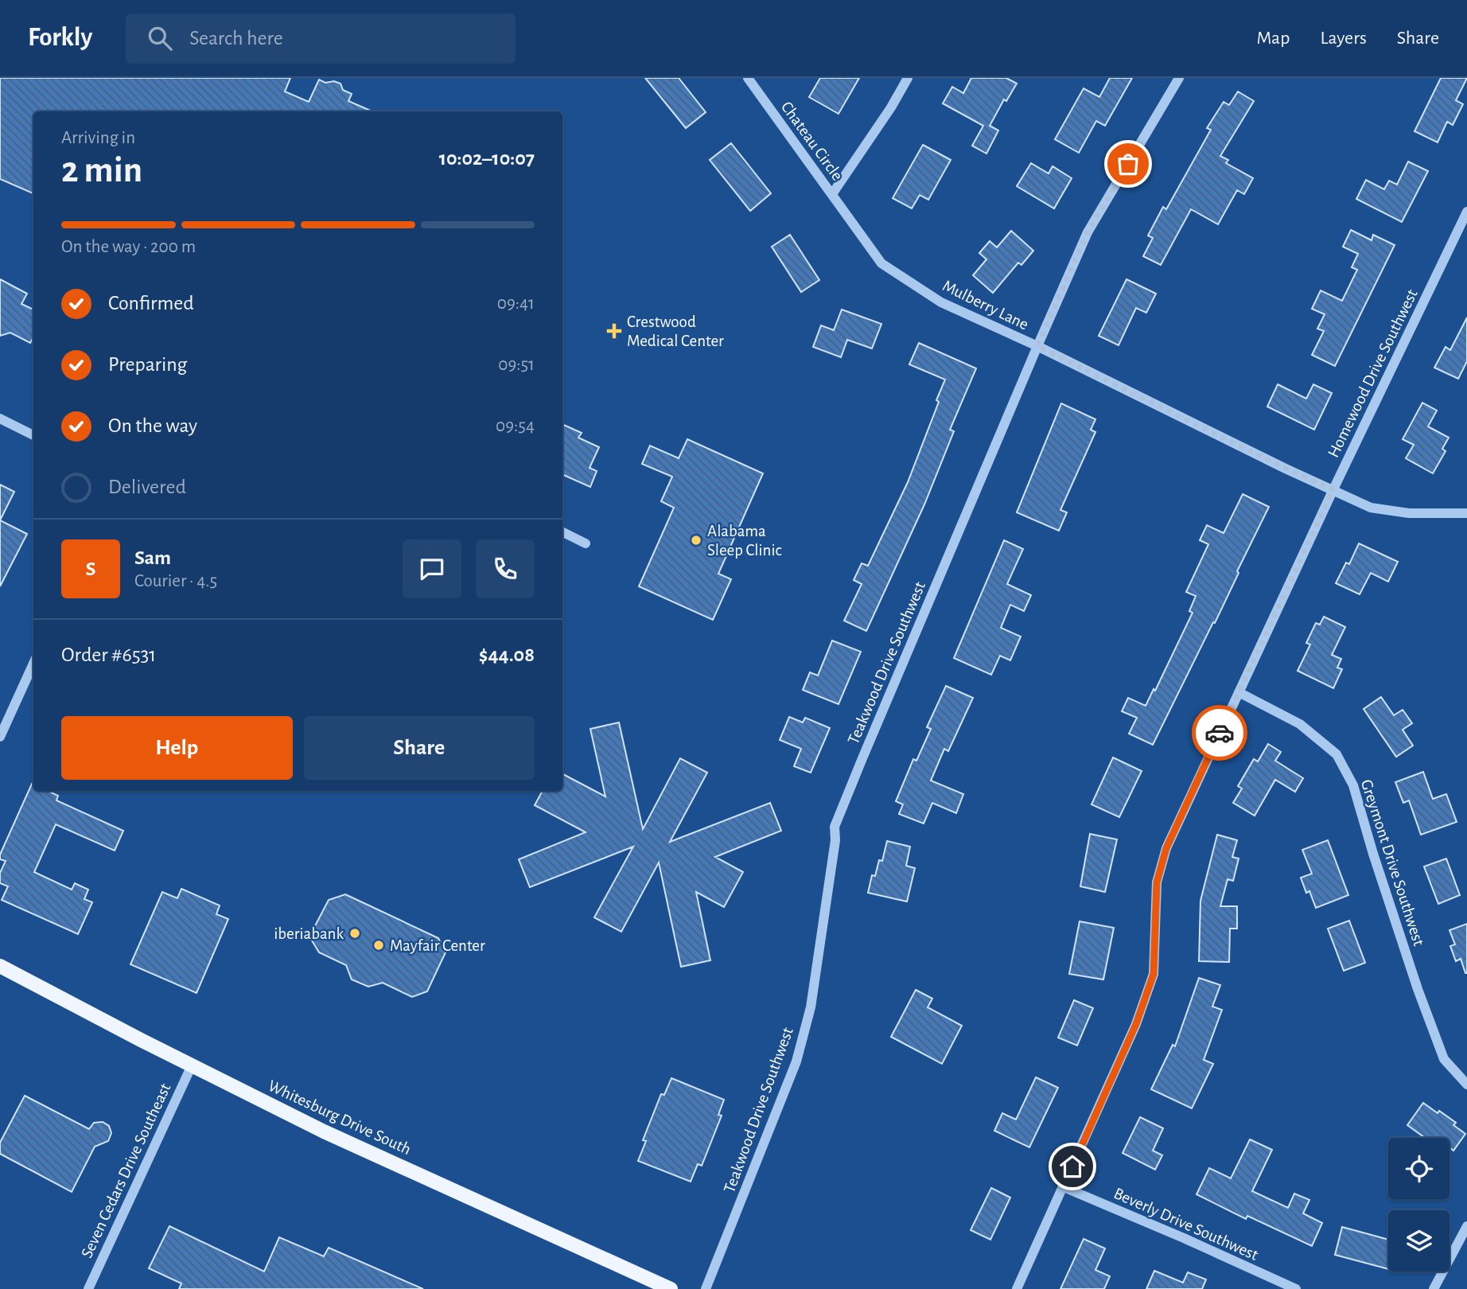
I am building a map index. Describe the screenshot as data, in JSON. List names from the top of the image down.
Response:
{
  "streets": {
    "main road": ["Whitesburg Drive South"],
    "street": [
      "Chateau Circle",
      "Mulberry Lane",
      "Homewood Drive Southwest",
      "Teakwood Drive Southwest",
      "Greymont Drive Southwest",
      "Seven Cedars Drive Southeast",
      "Beverly Drive Southwest"
    ]
  },
  "crossings": [
    ["Chateau Circle", "Mulberry Lane"],
    ["Mulberry Lane", "Homewood Drive Southwest"],
    ["Mulberry Lane", "Teakwood Drive Southwest"],
    ["Homewood Drive Southwest", "Greymont Drive Southwest"],
    ["Homewood Drive Southwest", "Beverly Drive Southwest"],
    ["Whitesburg Drive South", "Seven Cedars Drive Southeast"]
  ],
  "places": {
    "health": ["Crestwood Medical Center"],
    "other": ["Alabama Sleep Clinic", "iberiabank", "Mayfair Center"]
  },
  "page": {
    "header": "Forkly",
    "search": "Search here",
    "nav": ["Map", "Layers", "Share"],
    "heading": ["2 min", "Arriving in", "10:02–10:07"],
    "panel": [
      "Sam",
      "Courier · 4.5",
      "Order #6531",
      "$44.08"
    ],
    "bar": "On the way · 200 m",
    "list": [
      ["Confirmed", "09:41"],
      ["Preparing", "09:51"],
      ["On the way", "09:54"],
      "Delivered"
    ],
    "round": "S",
    "buttons": ["Help", "Share"]
  }
}
